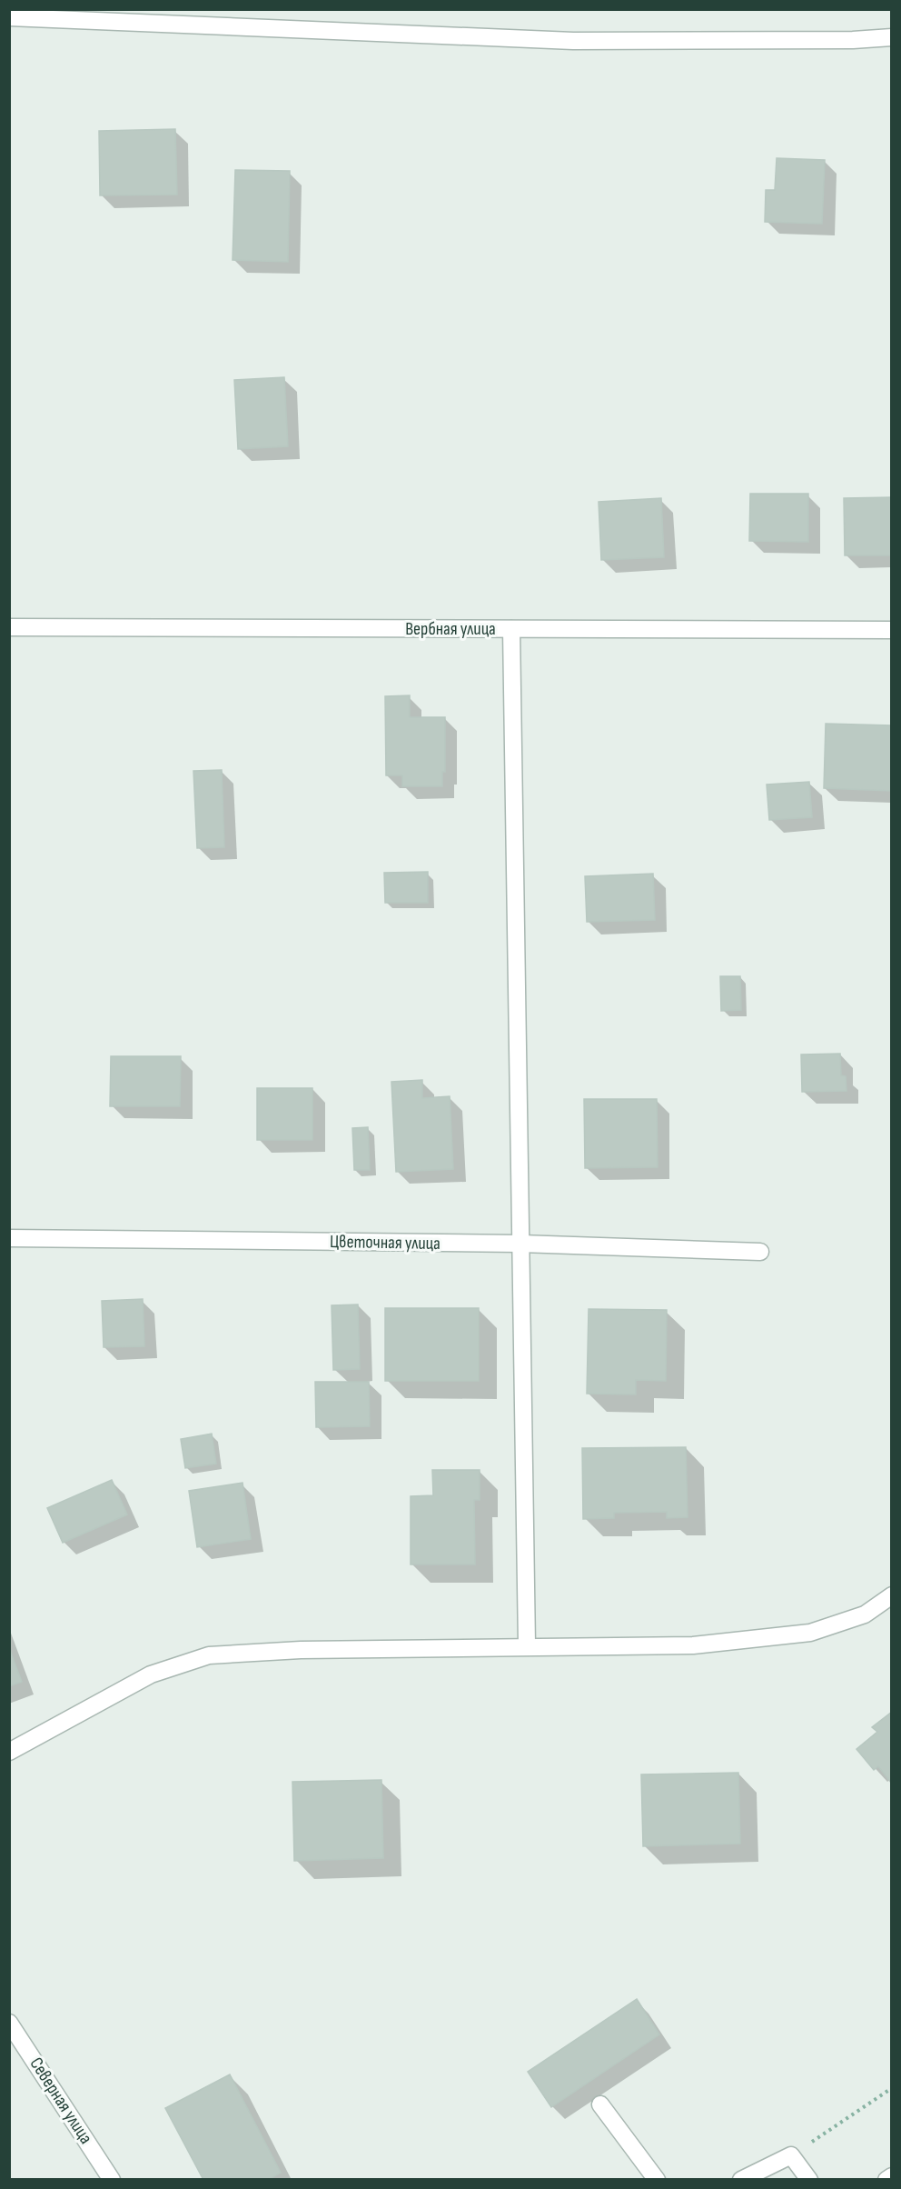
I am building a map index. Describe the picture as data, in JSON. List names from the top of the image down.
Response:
{
  "streets": {
    "street": ["Вербная улица", "Цветочная улица", "Северная улица"]
  }
}
